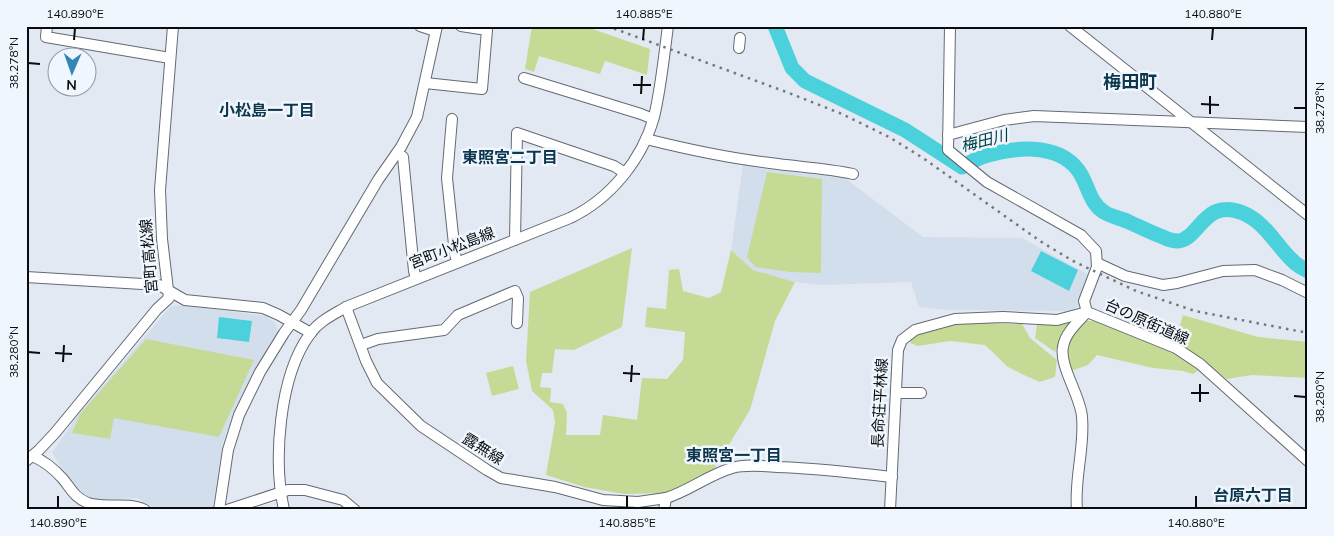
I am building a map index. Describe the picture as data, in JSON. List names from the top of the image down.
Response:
{
  "streets": {
    "street": [
      "宮町小松島線",
      "宮町高松線",
      "台の原街道線",
      "長命荘平林線",
      "露無線"
    ]
  },
  "crossings": [
    ["宮町小松島線", "露無線"],
    ["台の原街道線", "長命荘平林線"],
    ["長命荘平林線", "露無線"]
  ],
  "districts": [
    "梅田町",
    "小松島一丁目",
    "東照宮二丁目",
    "東照宮一丁目",
    "台原六丁目"
  ],
  "water": ["梅田川"],
  "north": "bottom",
  "coordinates": [
    "140.890°E",
    "140.885°E",
    "140.880°E",
    "38.278°N",
    "38.280°N"
  ]
}
